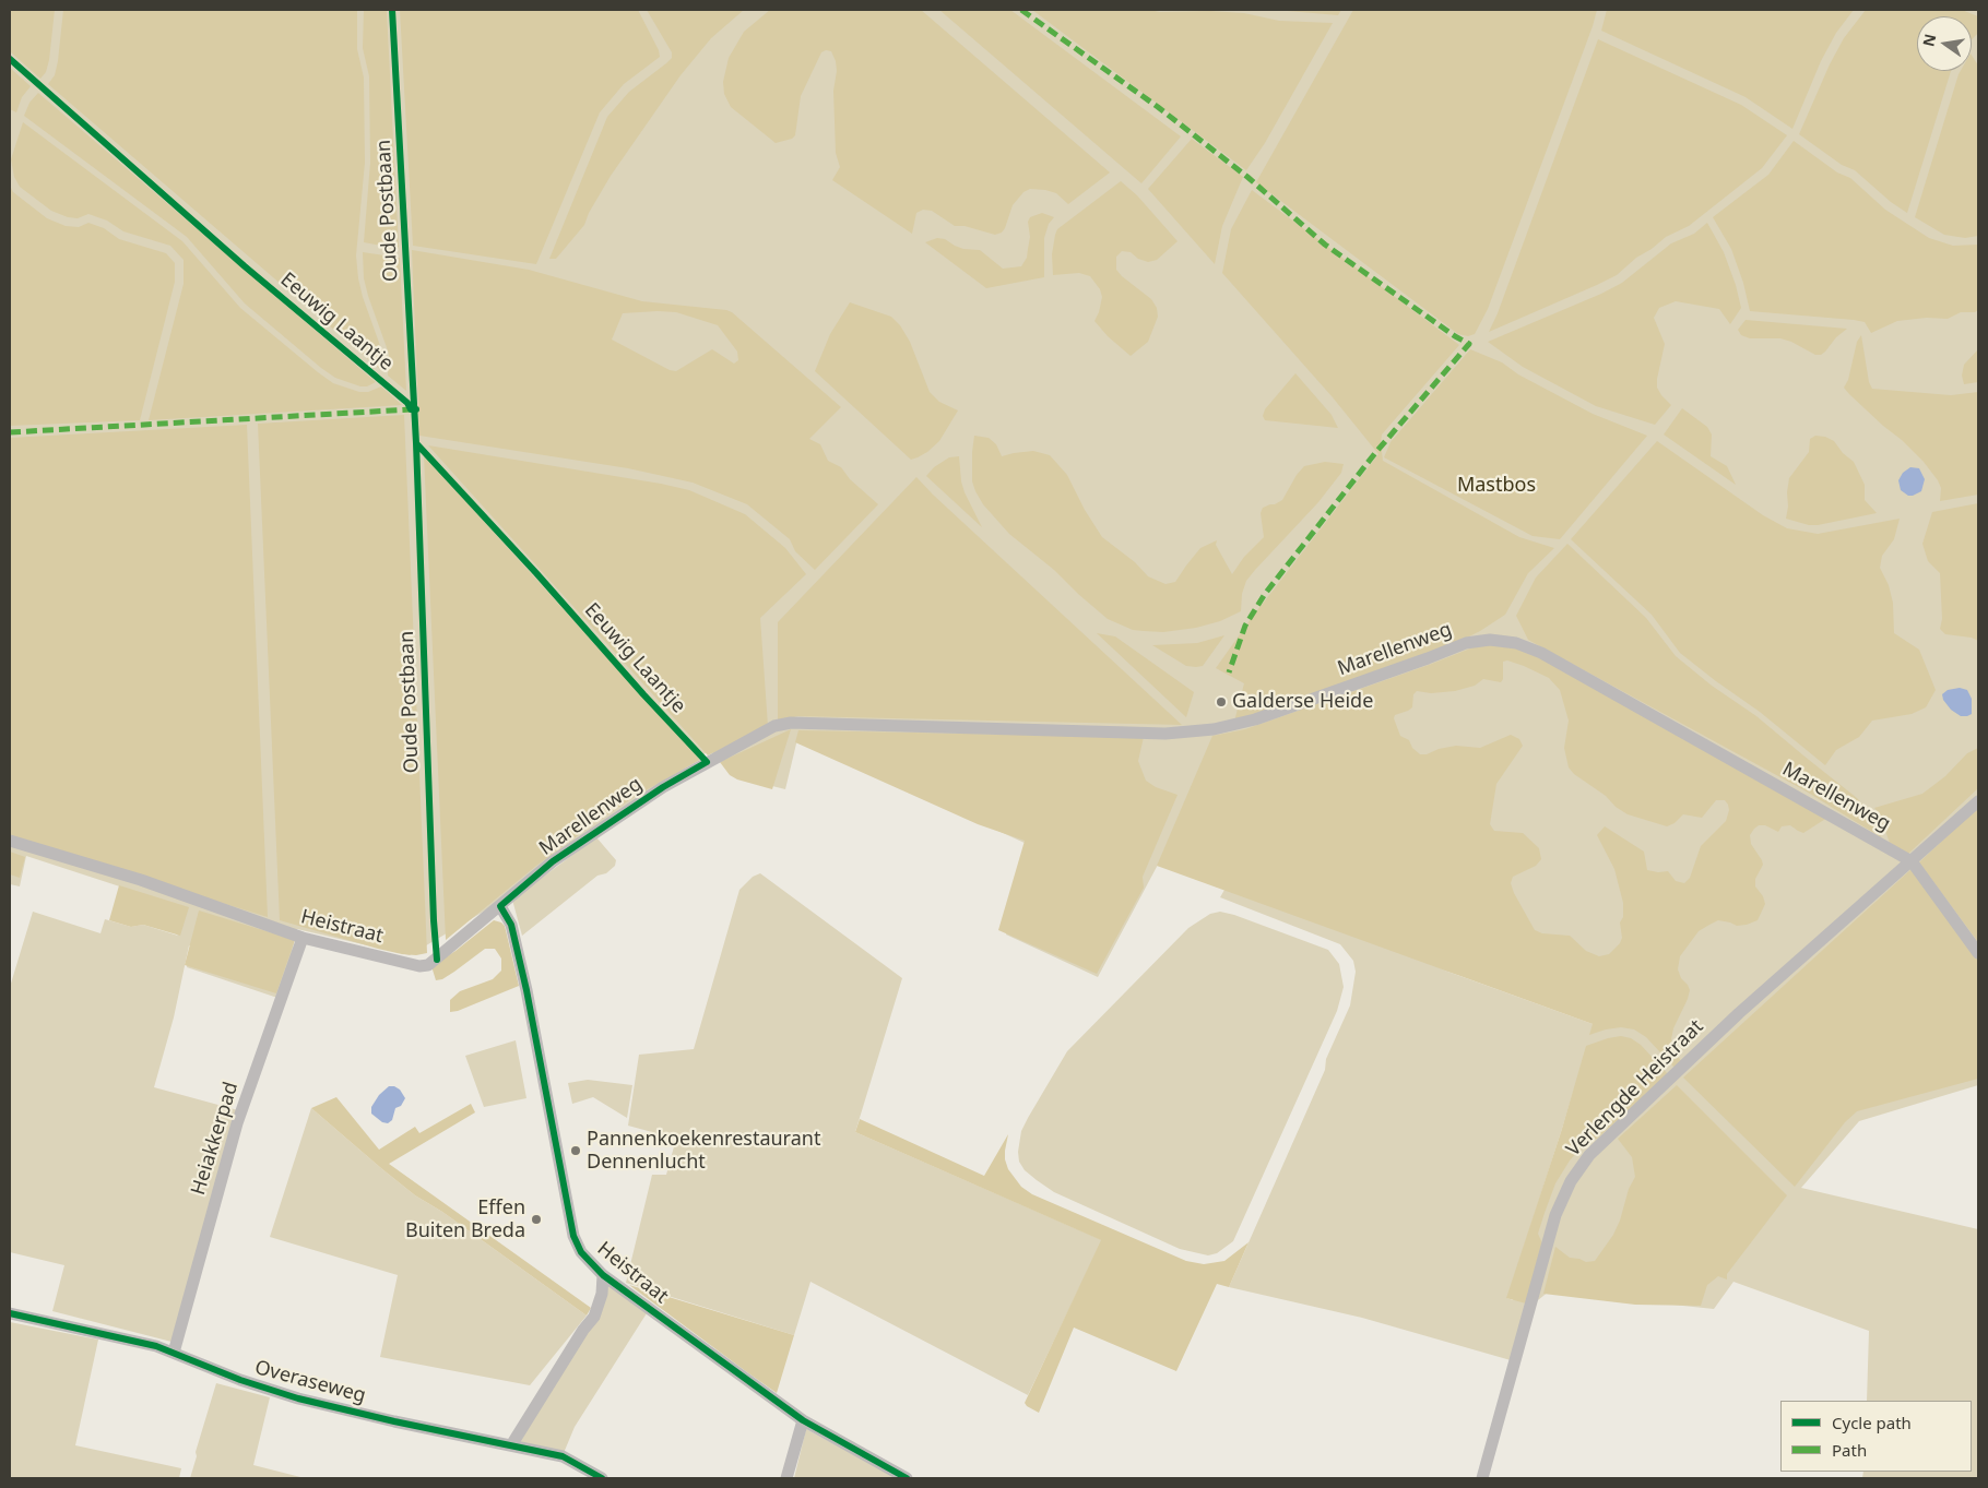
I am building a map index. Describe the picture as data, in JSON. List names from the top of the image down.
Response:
{
  "streets": {
    "street": [
      "Marellenweg",
      "Heistraat",
      "Verlengde Heistraat",
      "Heiakkerpad",
      "Overaseweg"
    ],
    "cycle path": ["Oude Postbaan", "Eeuwig Laantje"]
  },
  "crossings": [
    ["Marellenweg", "Heistraat"],
    ["Marellenweg", "Verlengde Heistraat"],
    ["Heistraat", "Heiakkerpad"],
    ["Heistraat", "Overaseweg"],
    ["Heiakkerpad", "Overaseweg"]
  ],
  "parks": ["Mastbos"],
  "places": ["Galderse Heide", "Pannenkoekenrestaurant Dennenlucht", "Effen Buiten Breda"],
  "legend": ["Cycle path", "Path"],
  "north": "left"
}
